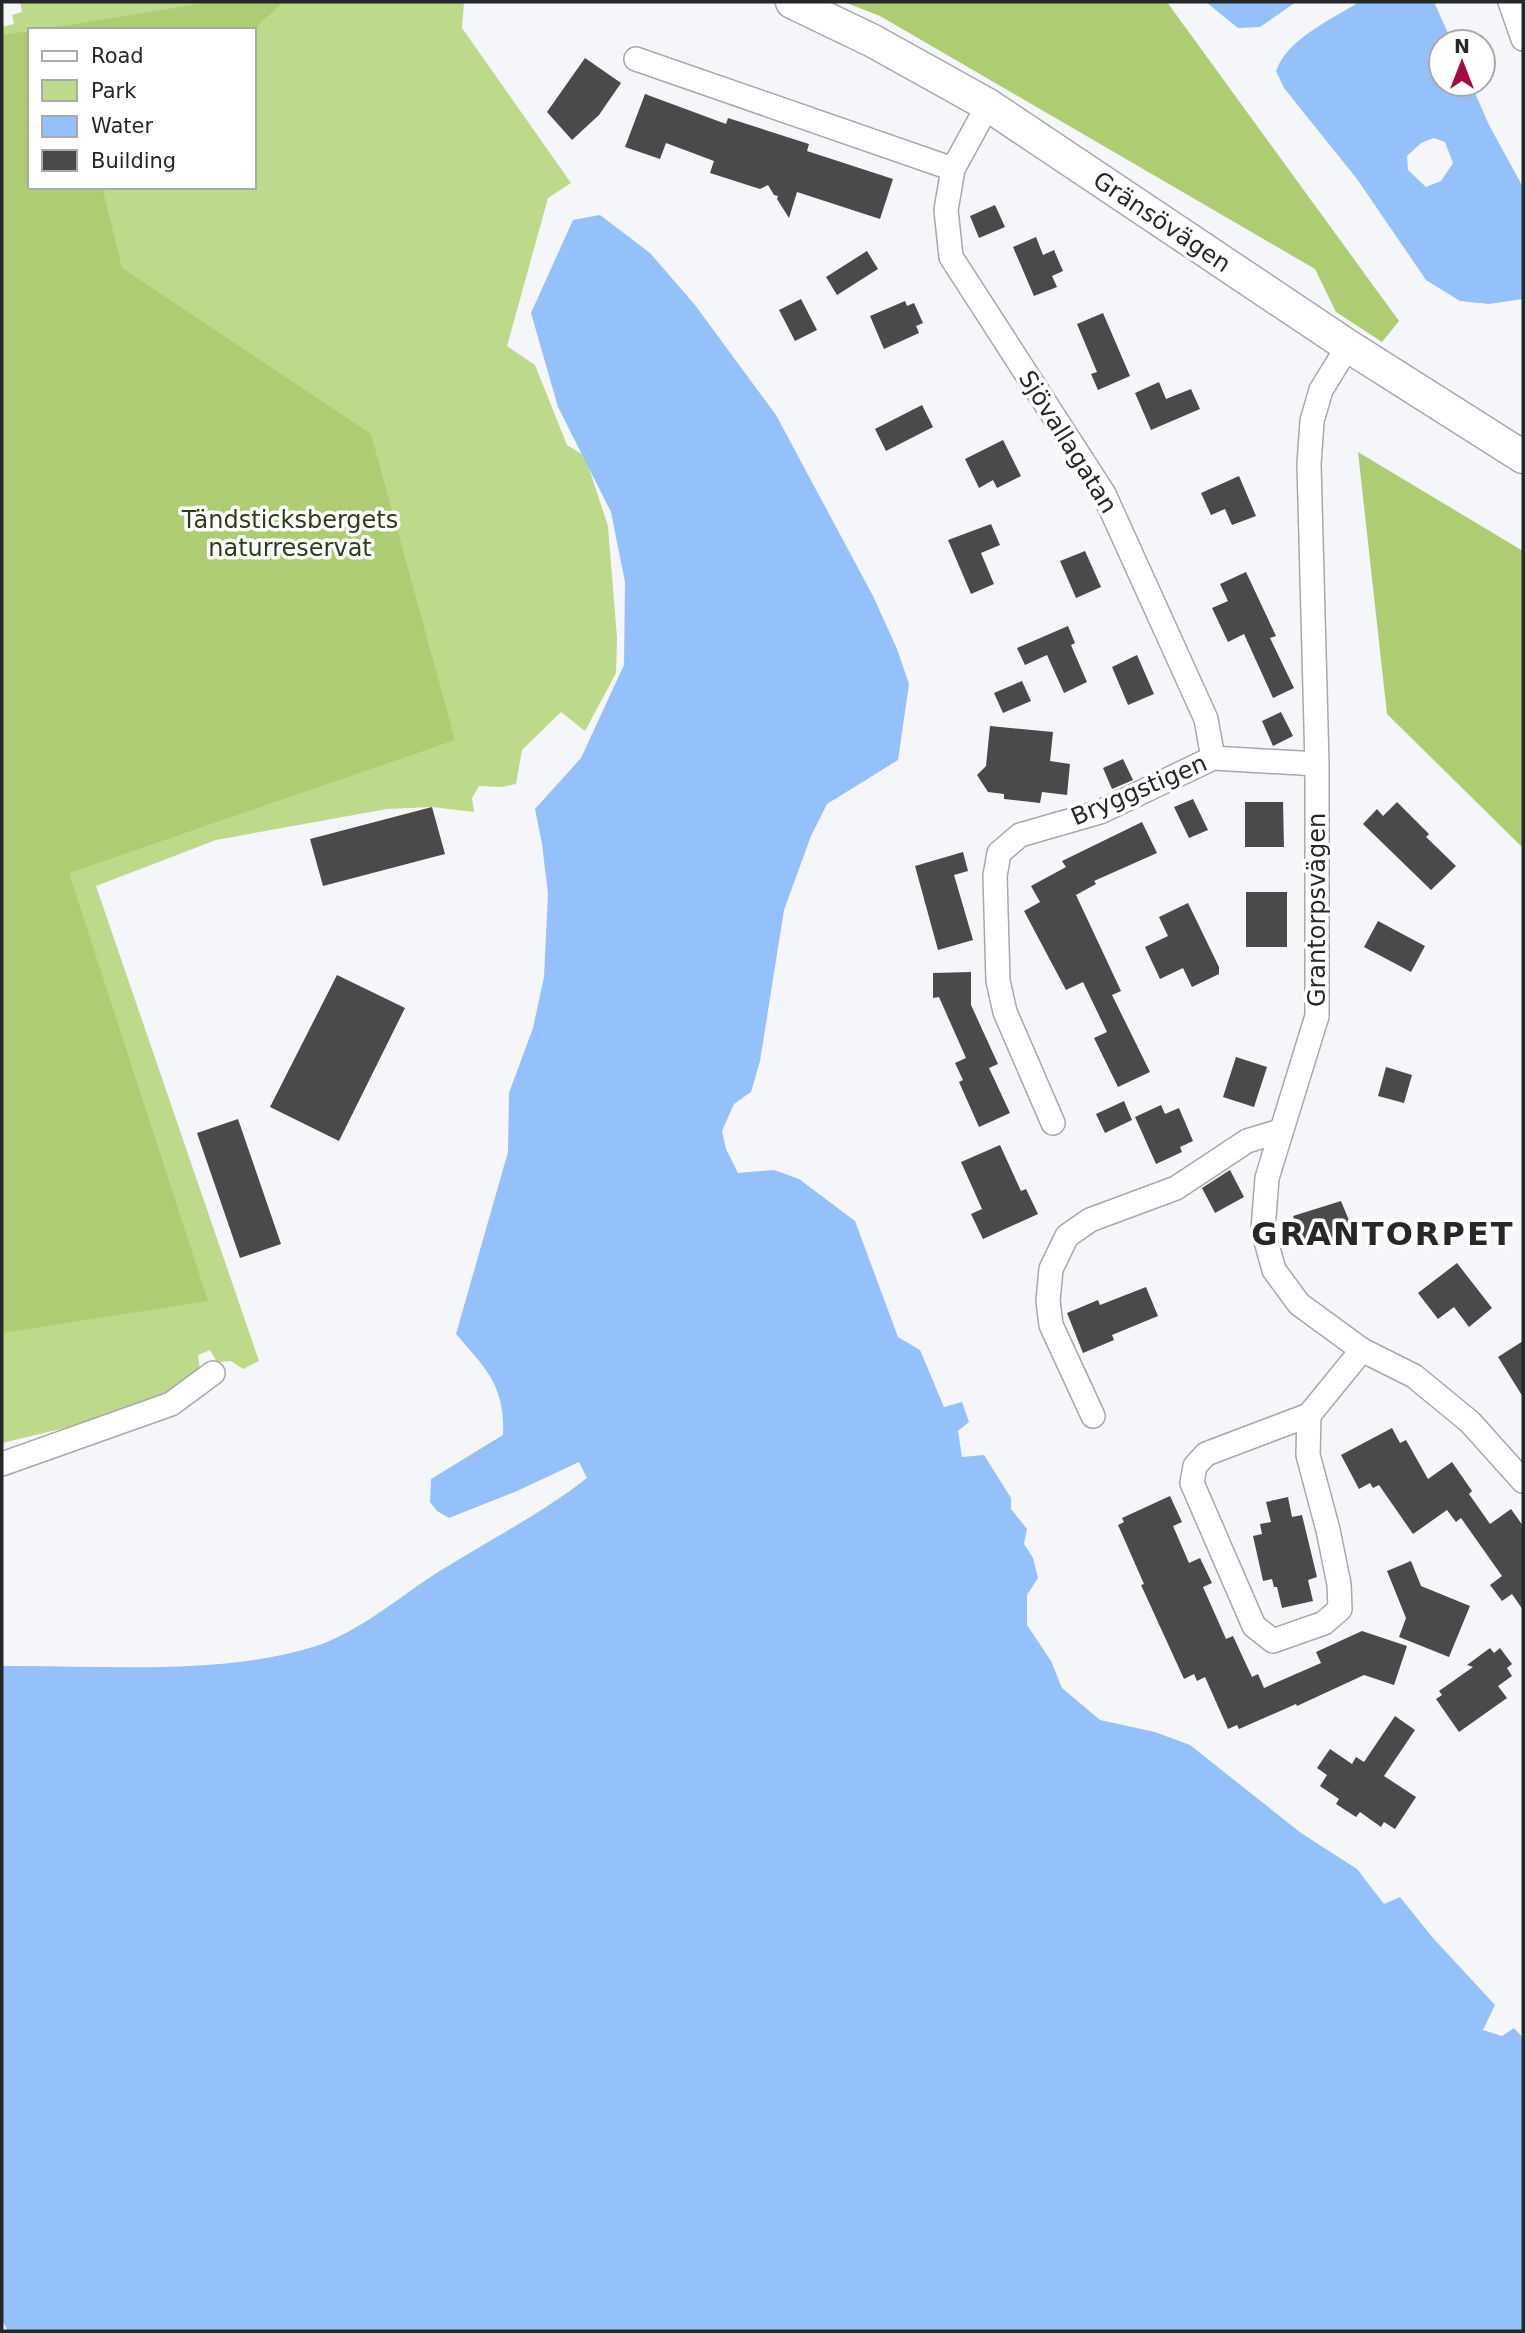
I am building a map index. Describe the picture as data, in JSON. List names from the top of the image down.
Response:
{
  "streets": {
    "street": [
      "Gränsövägen",
      "Sjövallagatan",
      "Bryggstigen",
      "Grantorpsvägen"
    ]
  },
  "crossings": [
    ["Gränsövägen", "Sjövallagatan"],
    ["Gränsövägen", "Grantorpsvägen"],
    ["Sjövallagatan", "Bryggstigen"],
    ["Bryggstigen", "Grantorpsvägen"]
  ],
  "districts": ["GRANTORPET"],
  "parks": ["Tändsticksbergets naturreservat"],
  "legend": [
    "Road",
    "Park",
    "Water",
    "Building"
  ],
  "north": "top"
}
